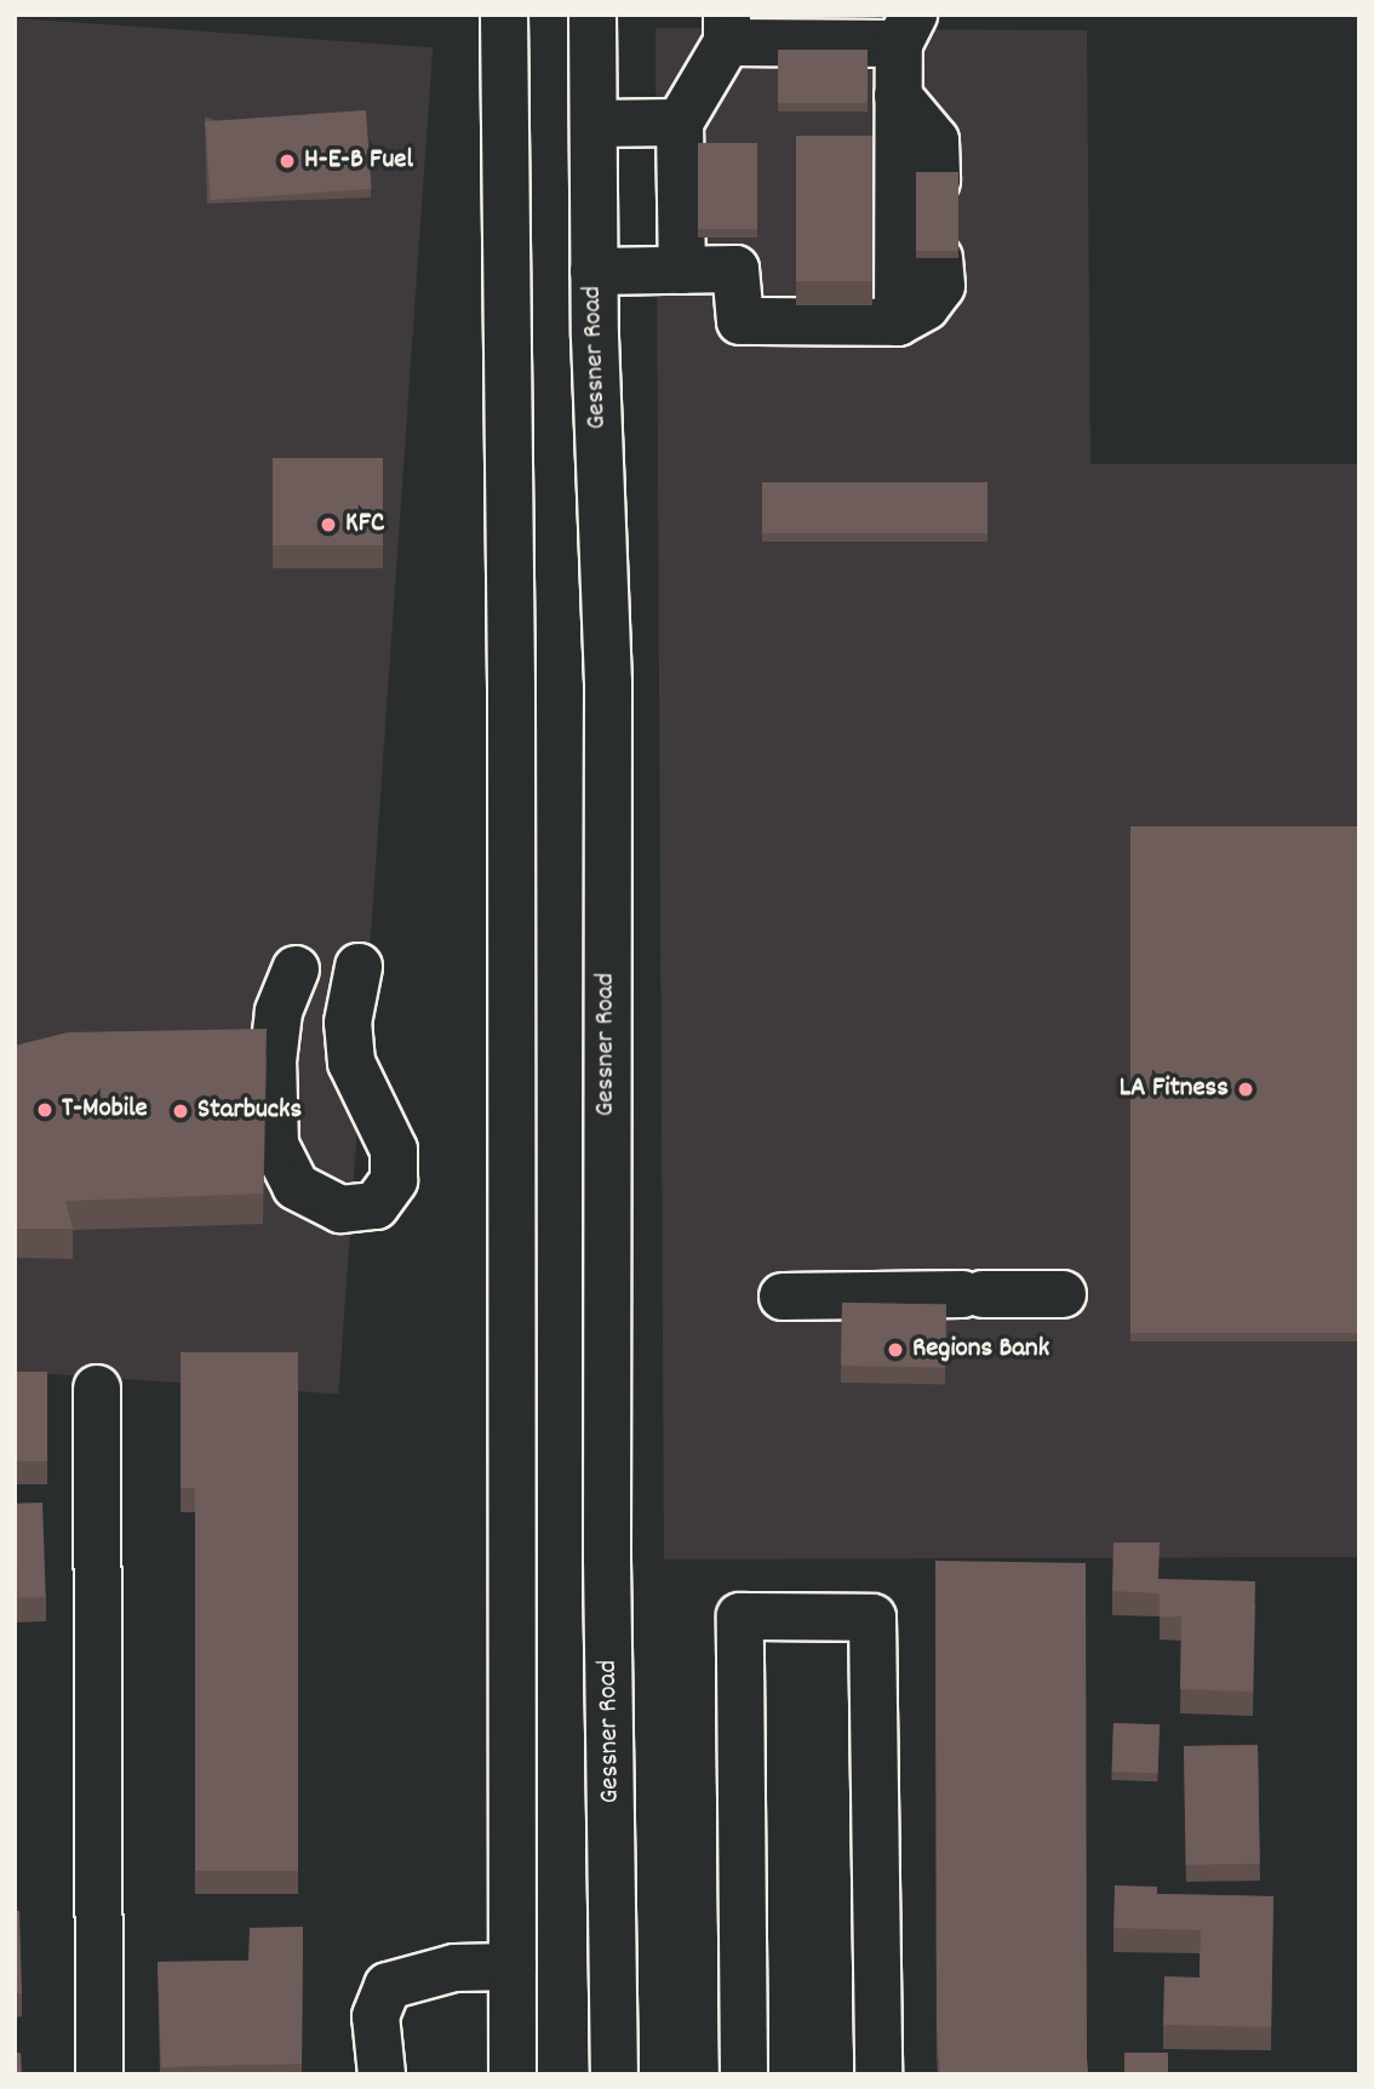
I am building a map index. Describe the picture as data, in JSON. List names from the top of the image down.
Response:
{
  "streets": {
    "main road": ["Gessner Road"]
  },
  "places": [
    "H-E-B Fuel",
    "KFC",
    "LA Fitness",
    "T-Mobile",
    "Starbucks",
    "Regions Bank"
  ]
}
